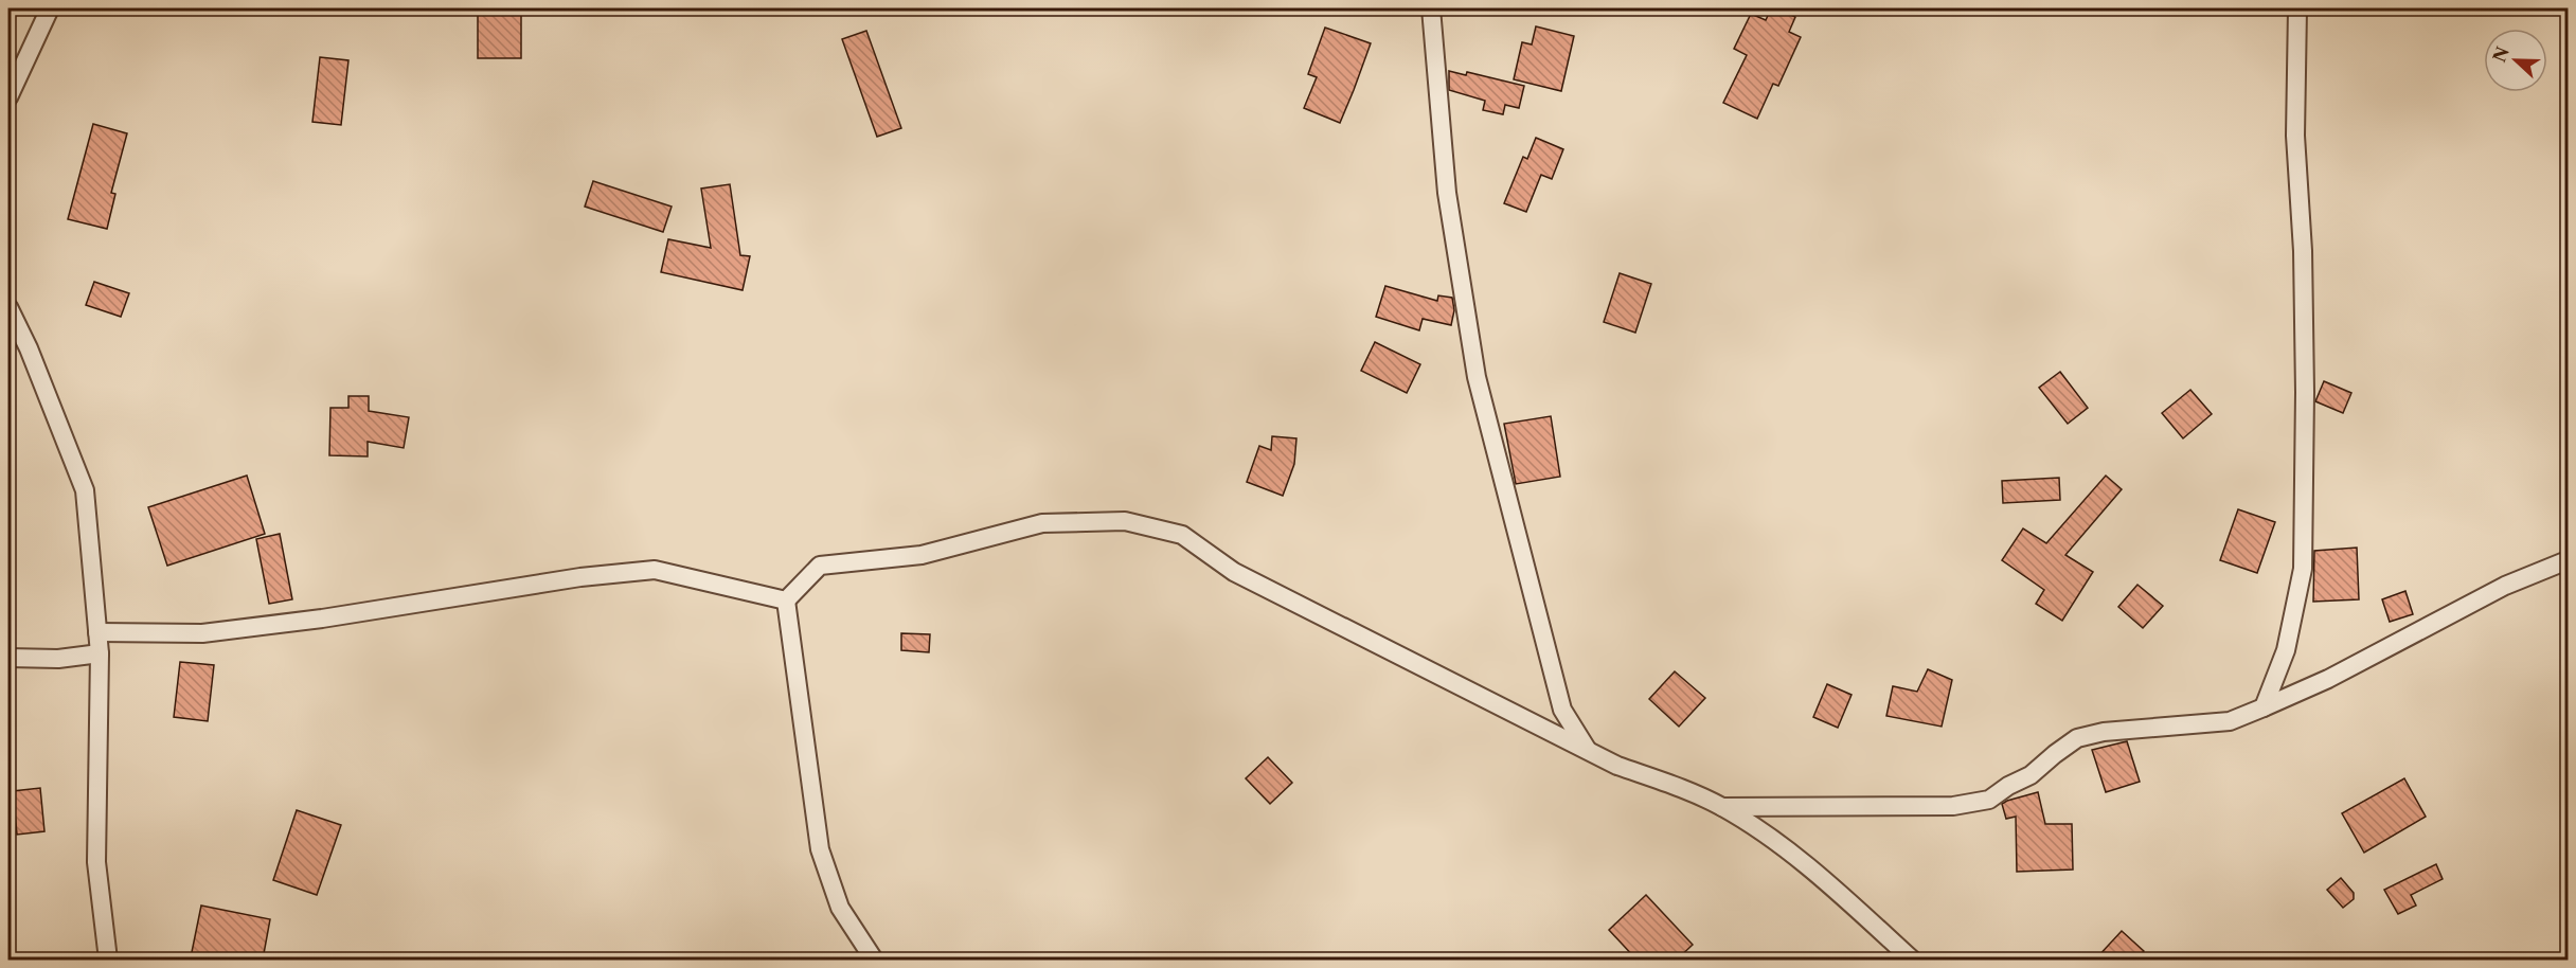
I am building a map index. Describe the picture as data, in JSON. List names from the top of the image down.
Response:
{
  "north": "left"
}
